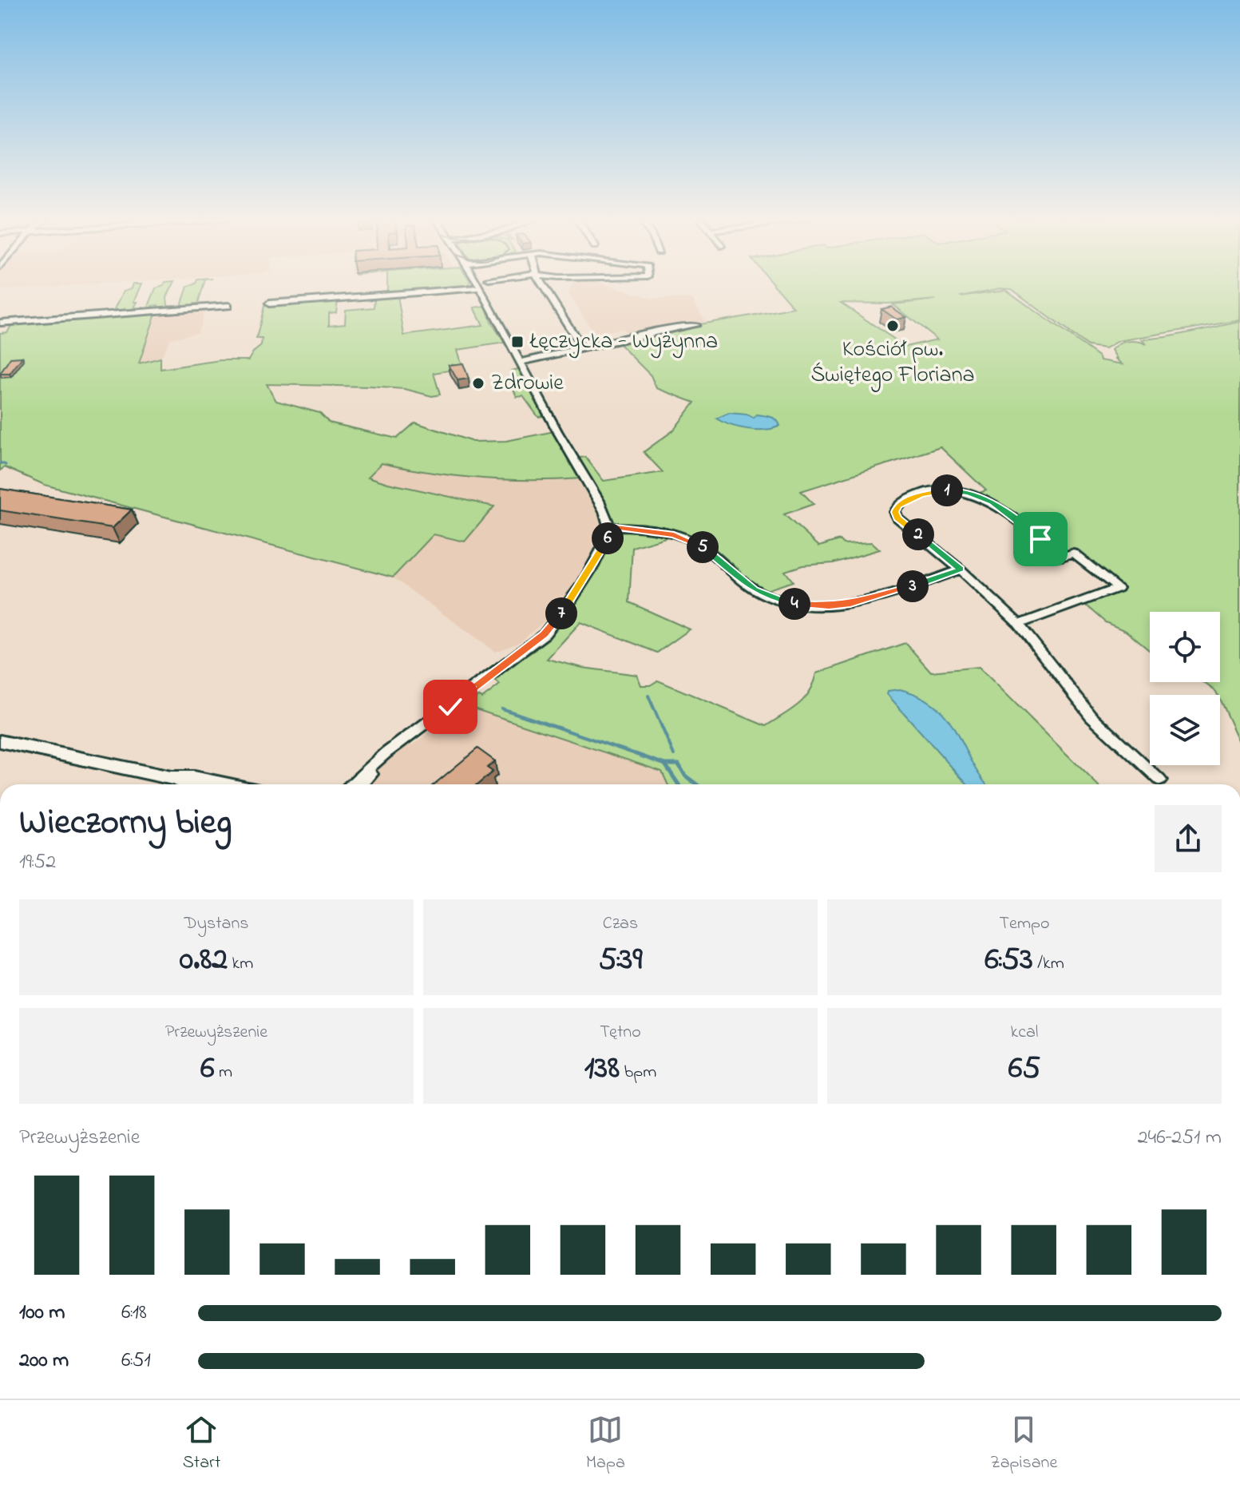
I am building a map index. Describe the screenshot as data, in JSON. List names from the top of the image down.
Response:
{
  "places": {
    "other": ["Kościół pw. Świętego Floriana", "Zdrowie"],
    "transit": ["Łęczycka - Wyżynna"]
  },
  "page": {
    "pins": [
      "1",
      "2",
      "6",
      "5",
      "3",
      "4",
      "7"
    ],
    "heading": ["Wieczorny bieg", "19:52"],
    "stats": [
      ["Dystans", "0.82 km"],
      ["Czas", "5:39"],
      ["Tempo", "6:53 /km"],
      ["Przewyższenie", "6 m"],
      ["Tętno", "138 bpm"],
      ["kcal", "65"]
    ],
    "chart": ["Przewyższenie", "246–251 m"],
    "list": [
      {
        "name": "100 m",
        "note": "6:18"
      },
      {
        "name": "200 m",
        "note": "6:51"
      }
    ],
    "tabs": ["Start", "Mapa", "Zapisane"]
  }
}
